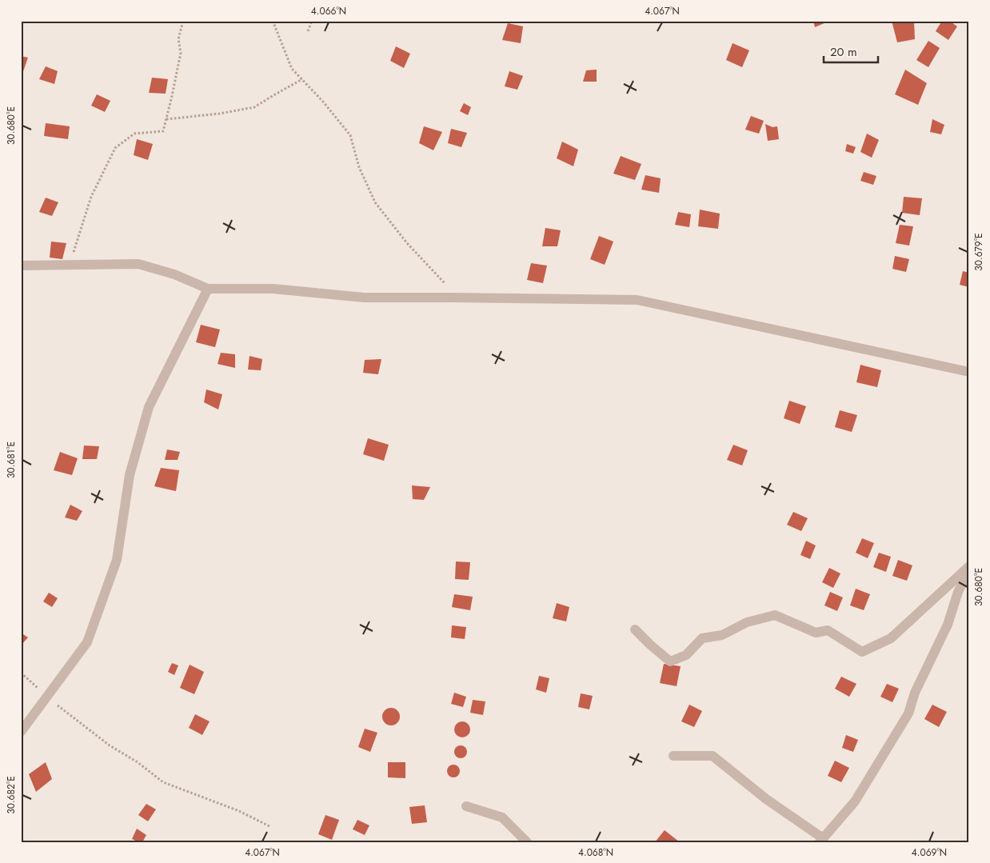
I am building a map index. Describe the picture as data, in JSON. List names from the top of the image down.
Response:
{
  "scale_bar": "20 m",
  "coordinates": [
    "4.066°N",
    "4.067°N",
    "30.680°E",
    "30.679°E",
    "30.681°E",
    "30.682°E",
    "4.068°N",
    "4.069°N"
  ]
}
